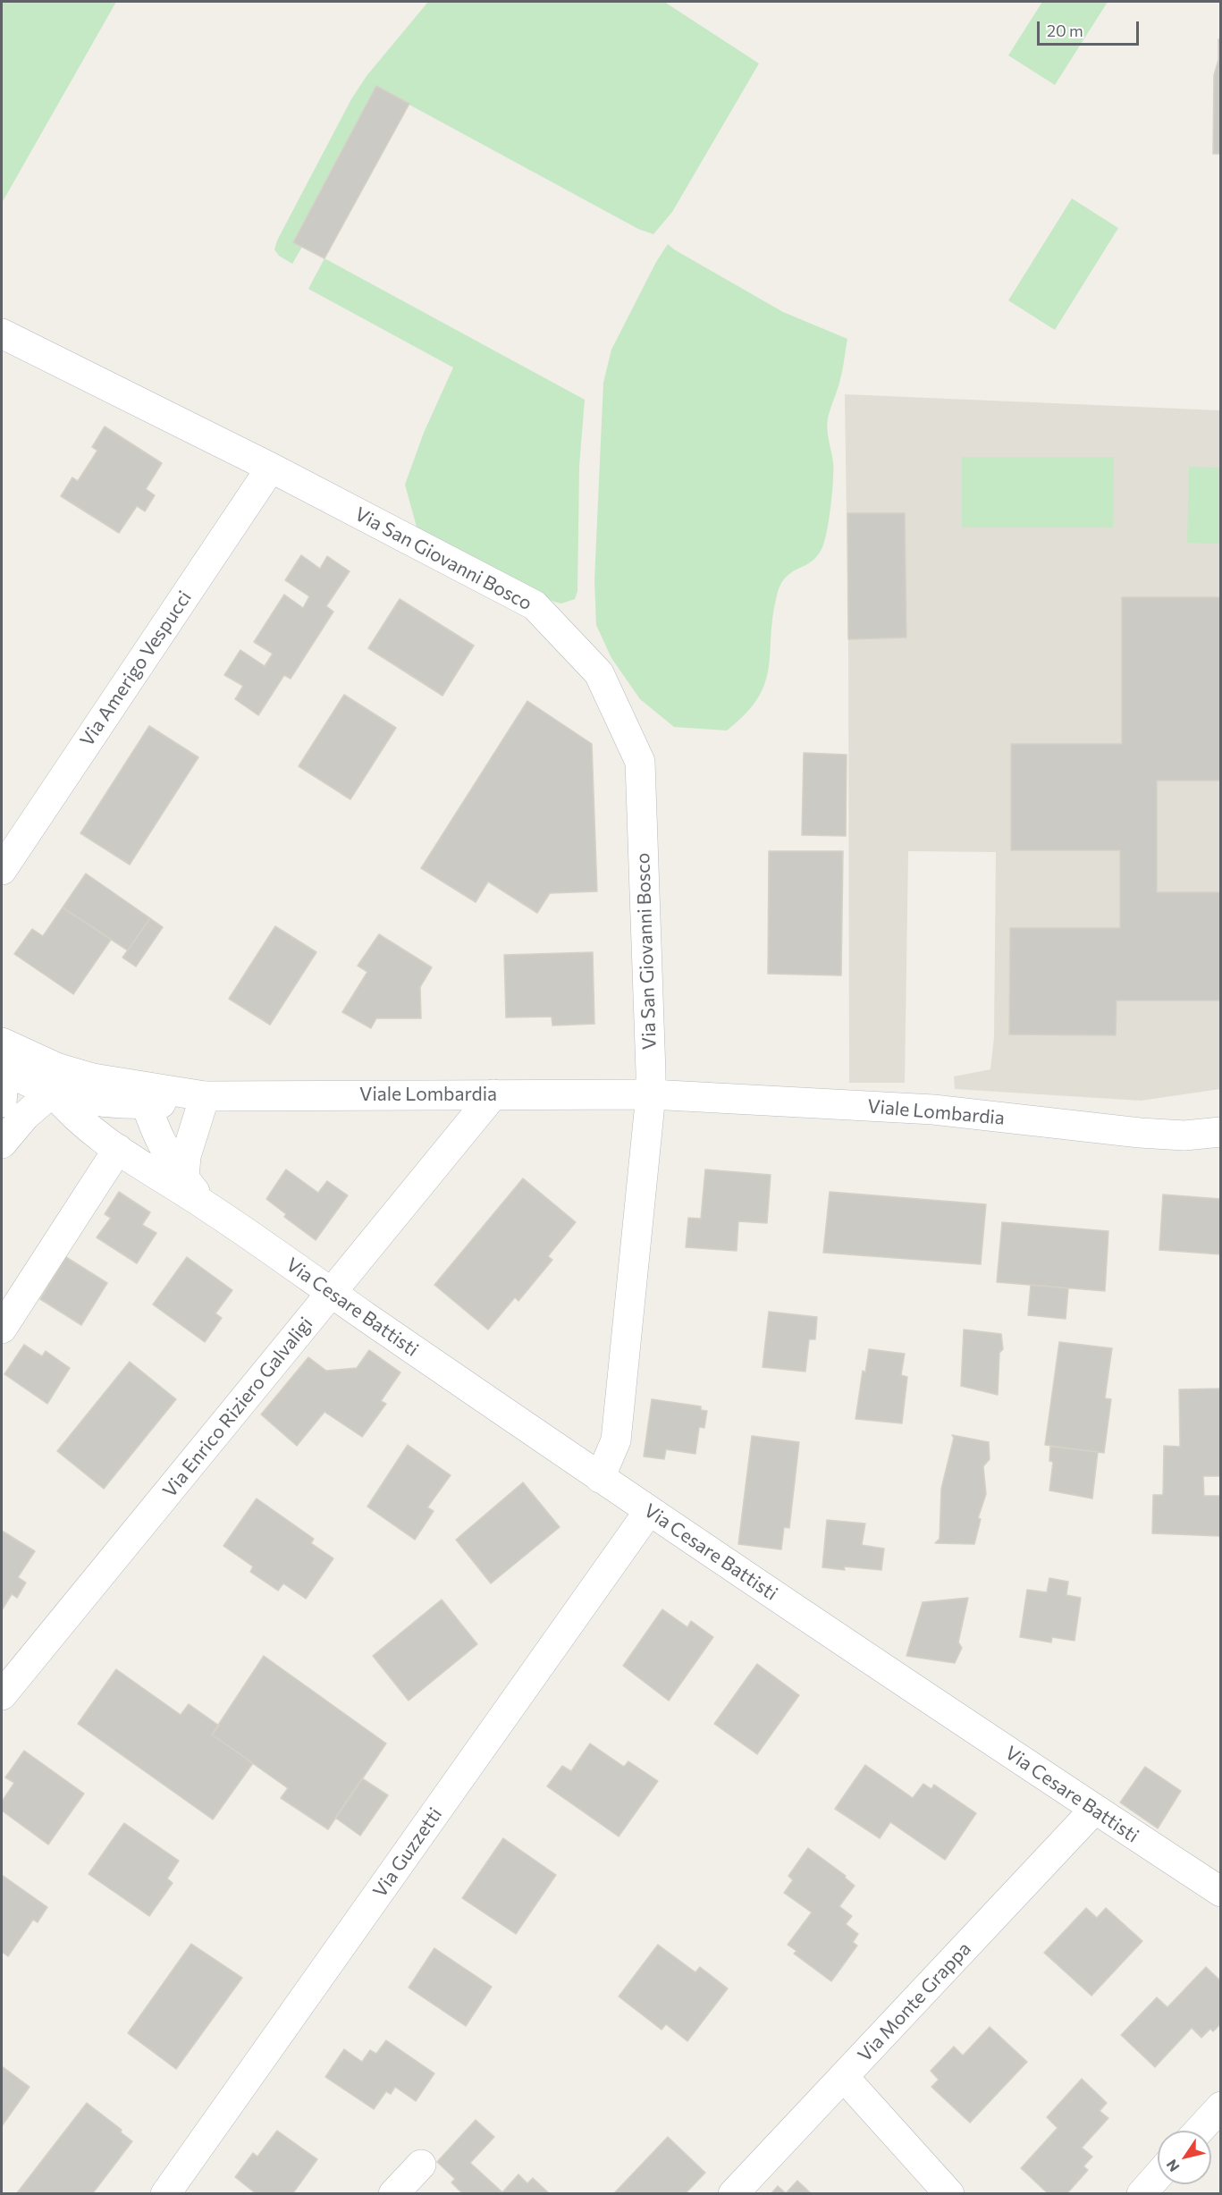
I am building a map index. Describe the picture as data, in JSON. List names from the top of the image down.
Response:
{
  "streets": {
    "street": [
      "Via San Giovanni Bosco",
      "Via Amerigo Vespucci",
      "Viale Lombardia",
      "Via Cesare Battisti",
      "Via Enrico Riziero Galvaligi",
      "Via Guzzetti",
      "Via Monte Grappa"
    ]
  },
  "crossings": [
    ["Via San Giovanni Bosco", "Via Amerigo Vespucci"],
    ["Via San Giovanni Bosco", "Viale Lombardia"],
    ["Viale Lombardia", "Via Cesare Battisti"],
    ["Viale Lombardia", "Via Enrico Riziero Galvaligi"],
    ["Via Cesare Battisti", "Via Enrico Riziero Galvaligi"],
    ["Via Cesare Battisti", "Via Guzzetti"],
    ["Via Cesare Battisti", "Via Monte Grappa"]
  ],
  "scale_bar": "20 m",
  "north": "bottom left"
}
